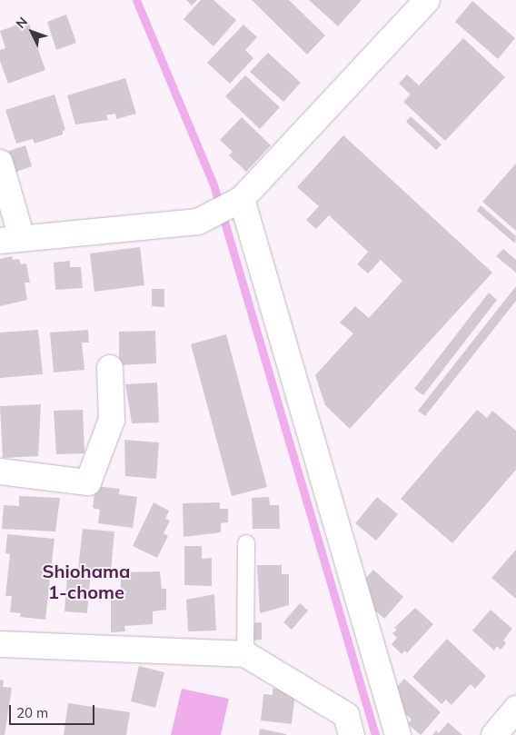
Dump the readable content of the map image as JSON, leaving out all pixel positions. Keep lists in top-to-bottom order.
{
  "districts": ["Shiohama 1-chome"],
  "scale_bar": "20 m",
  "north": "top left"
}
